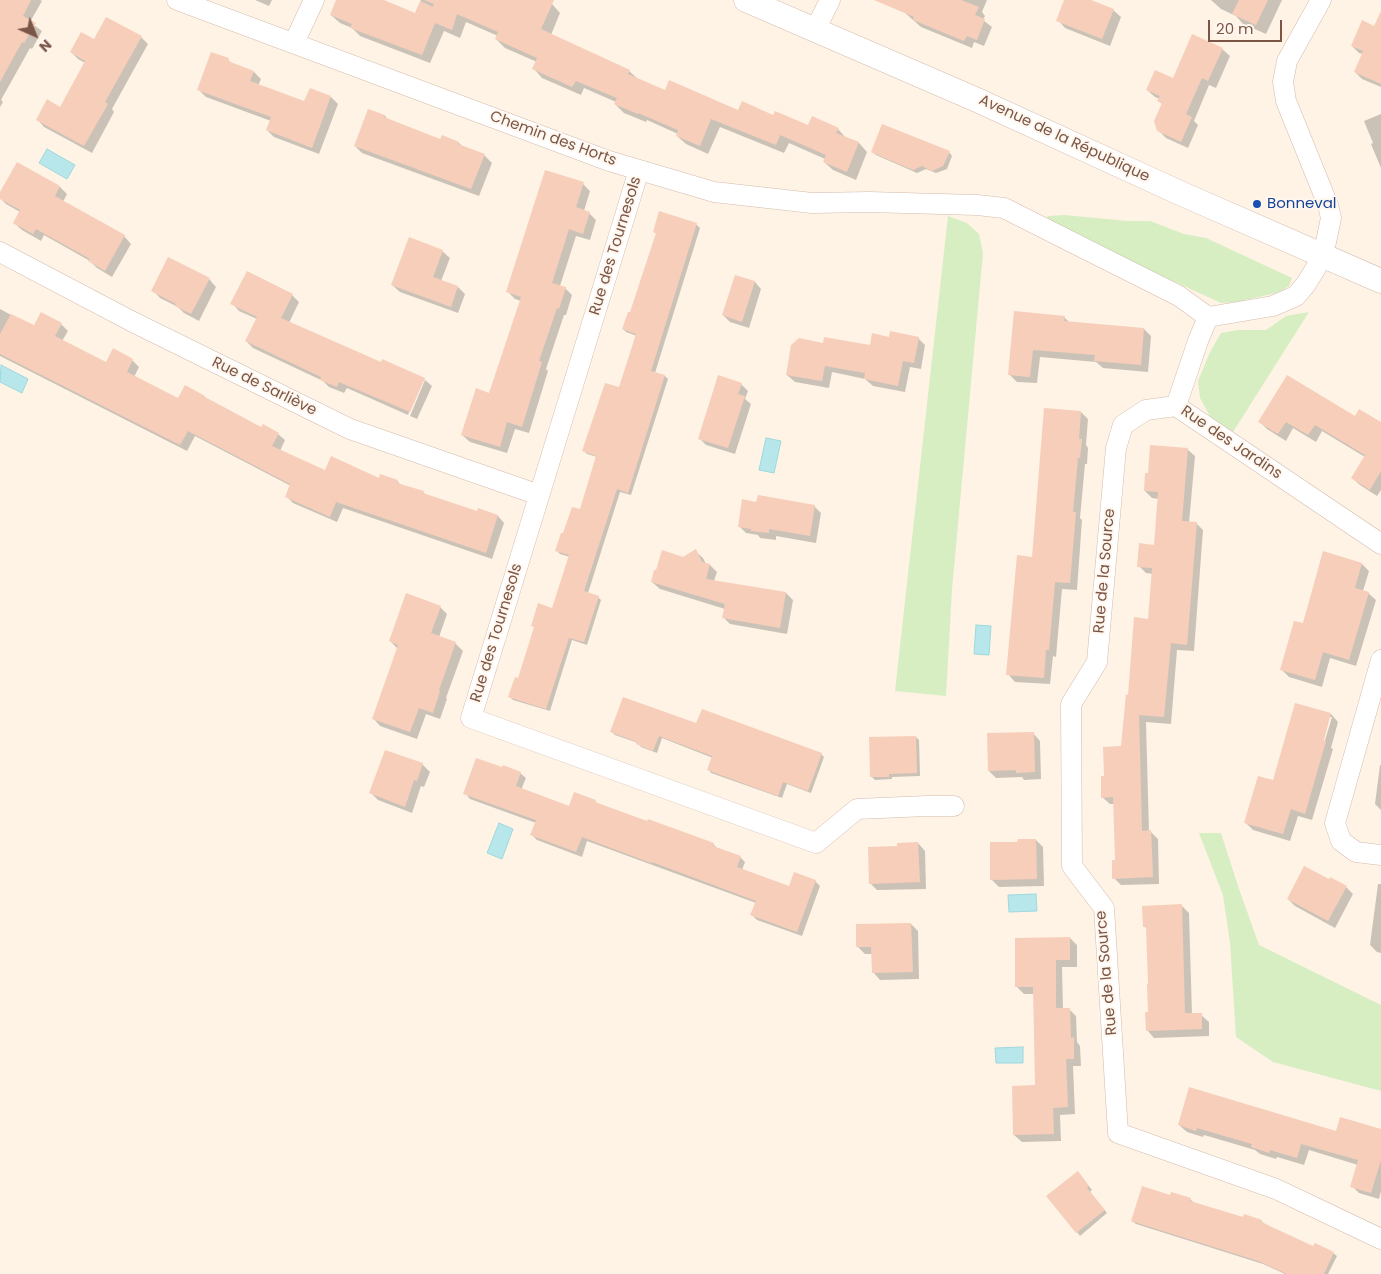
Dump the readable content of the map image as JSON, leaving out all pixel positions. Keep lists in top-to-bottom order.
{
  "streets": {
    "street": [
      "Chemin des Horts",
      "Avenue de la République",
      "Rue des Tournesols",
      "Rue de Sarliève",
      "Rue des Jardins",
      "Rue de la Source"
    ]
  },
  "crossings": [
    ["Chemin des Horts", "Rue des Tournesols"],
    ["Chemin des Horts", "Rue des Jardins"],
    ["Rue des Tournesols", "Rue de Sarliève"],
    ["Rue des Jardins", "Rue de la Source"]
  ],
  "places": ["Bonneval"],
  "scale_bar": "20 m",
  "north": "bottom right"
}
